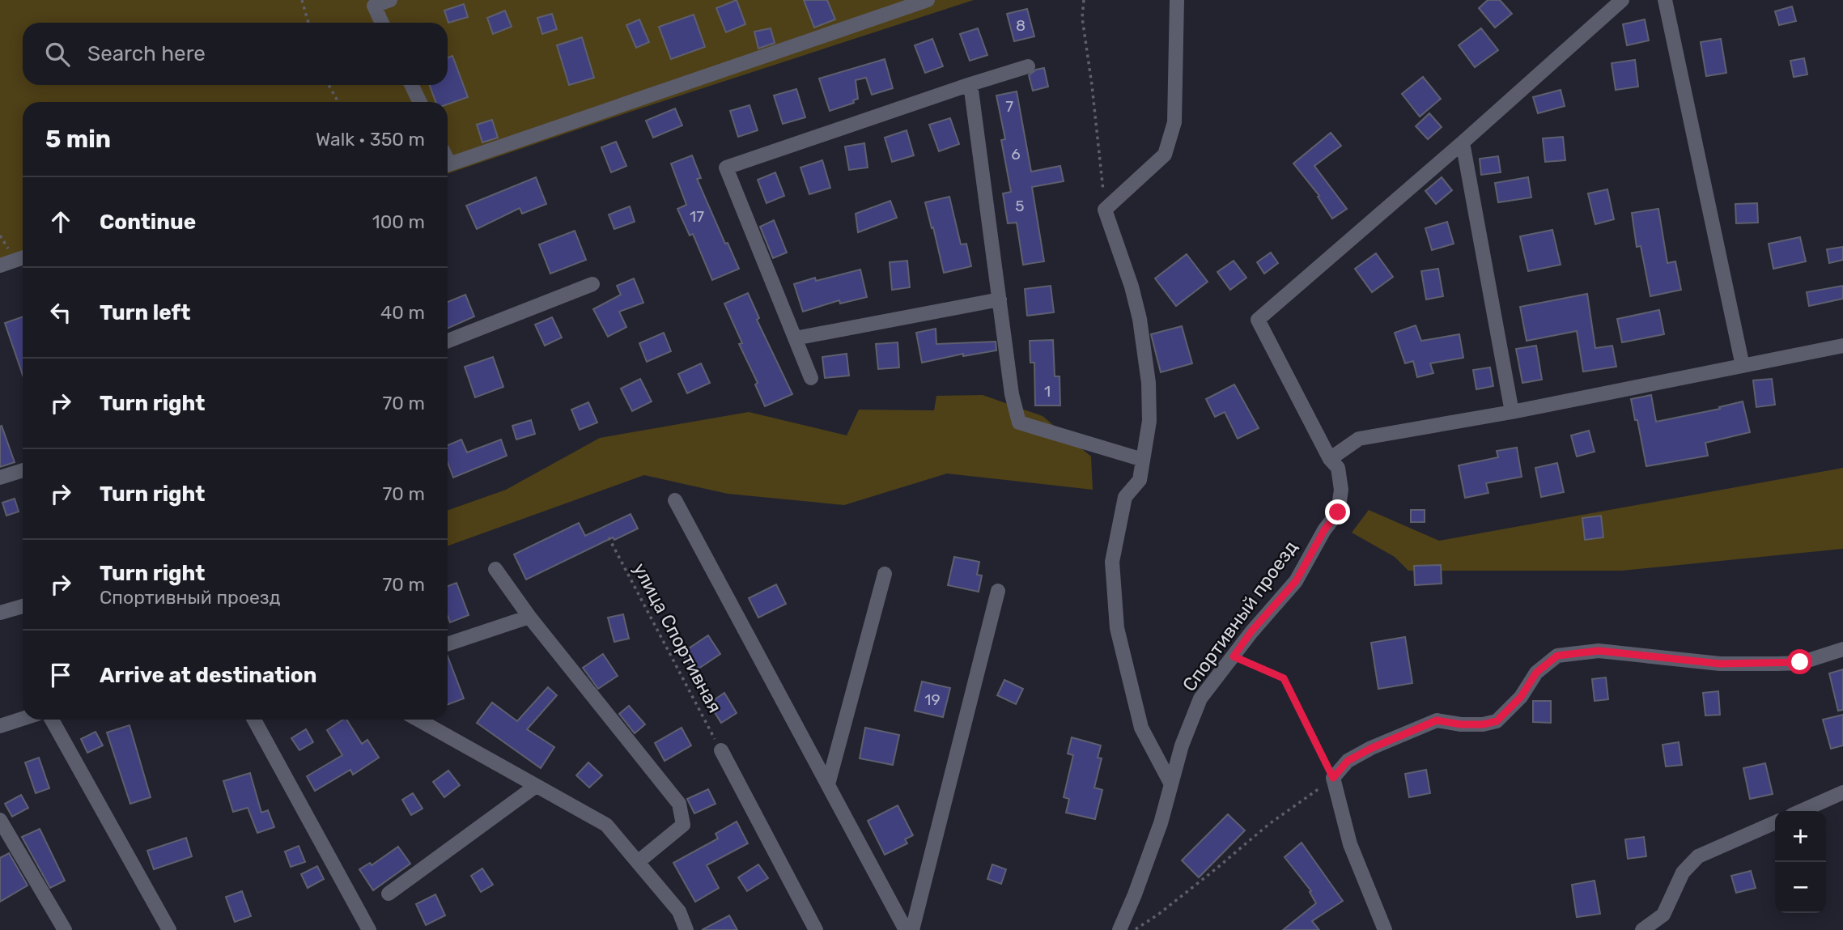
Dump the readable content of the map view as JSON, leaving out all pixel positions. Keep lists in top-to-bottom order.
{
  "streets": {
    "street": ["Спортивный проезд"],
    "path": ["улица Спортивная"]
  },
  "house_numbers": [
    "8",
    "7",
    "6",
    "5",
    "17",
    "1",
    "19"
  ],
  "page": {
    "search": "Search here",
    "heading": ["5 min", "Walk · 350 m"],
    "list": [
      ["Continue", "100 m"],
      ["Turn left", "40 m"],
      ["Turn right", "70 m"],
      ["Turn right", "70 m"],
      ["Turn right", "Спортивный проезд", "70 m"],
      "Arrive at destination"
    ],
    "map_buttons": ["+", "−"]
  }
}
